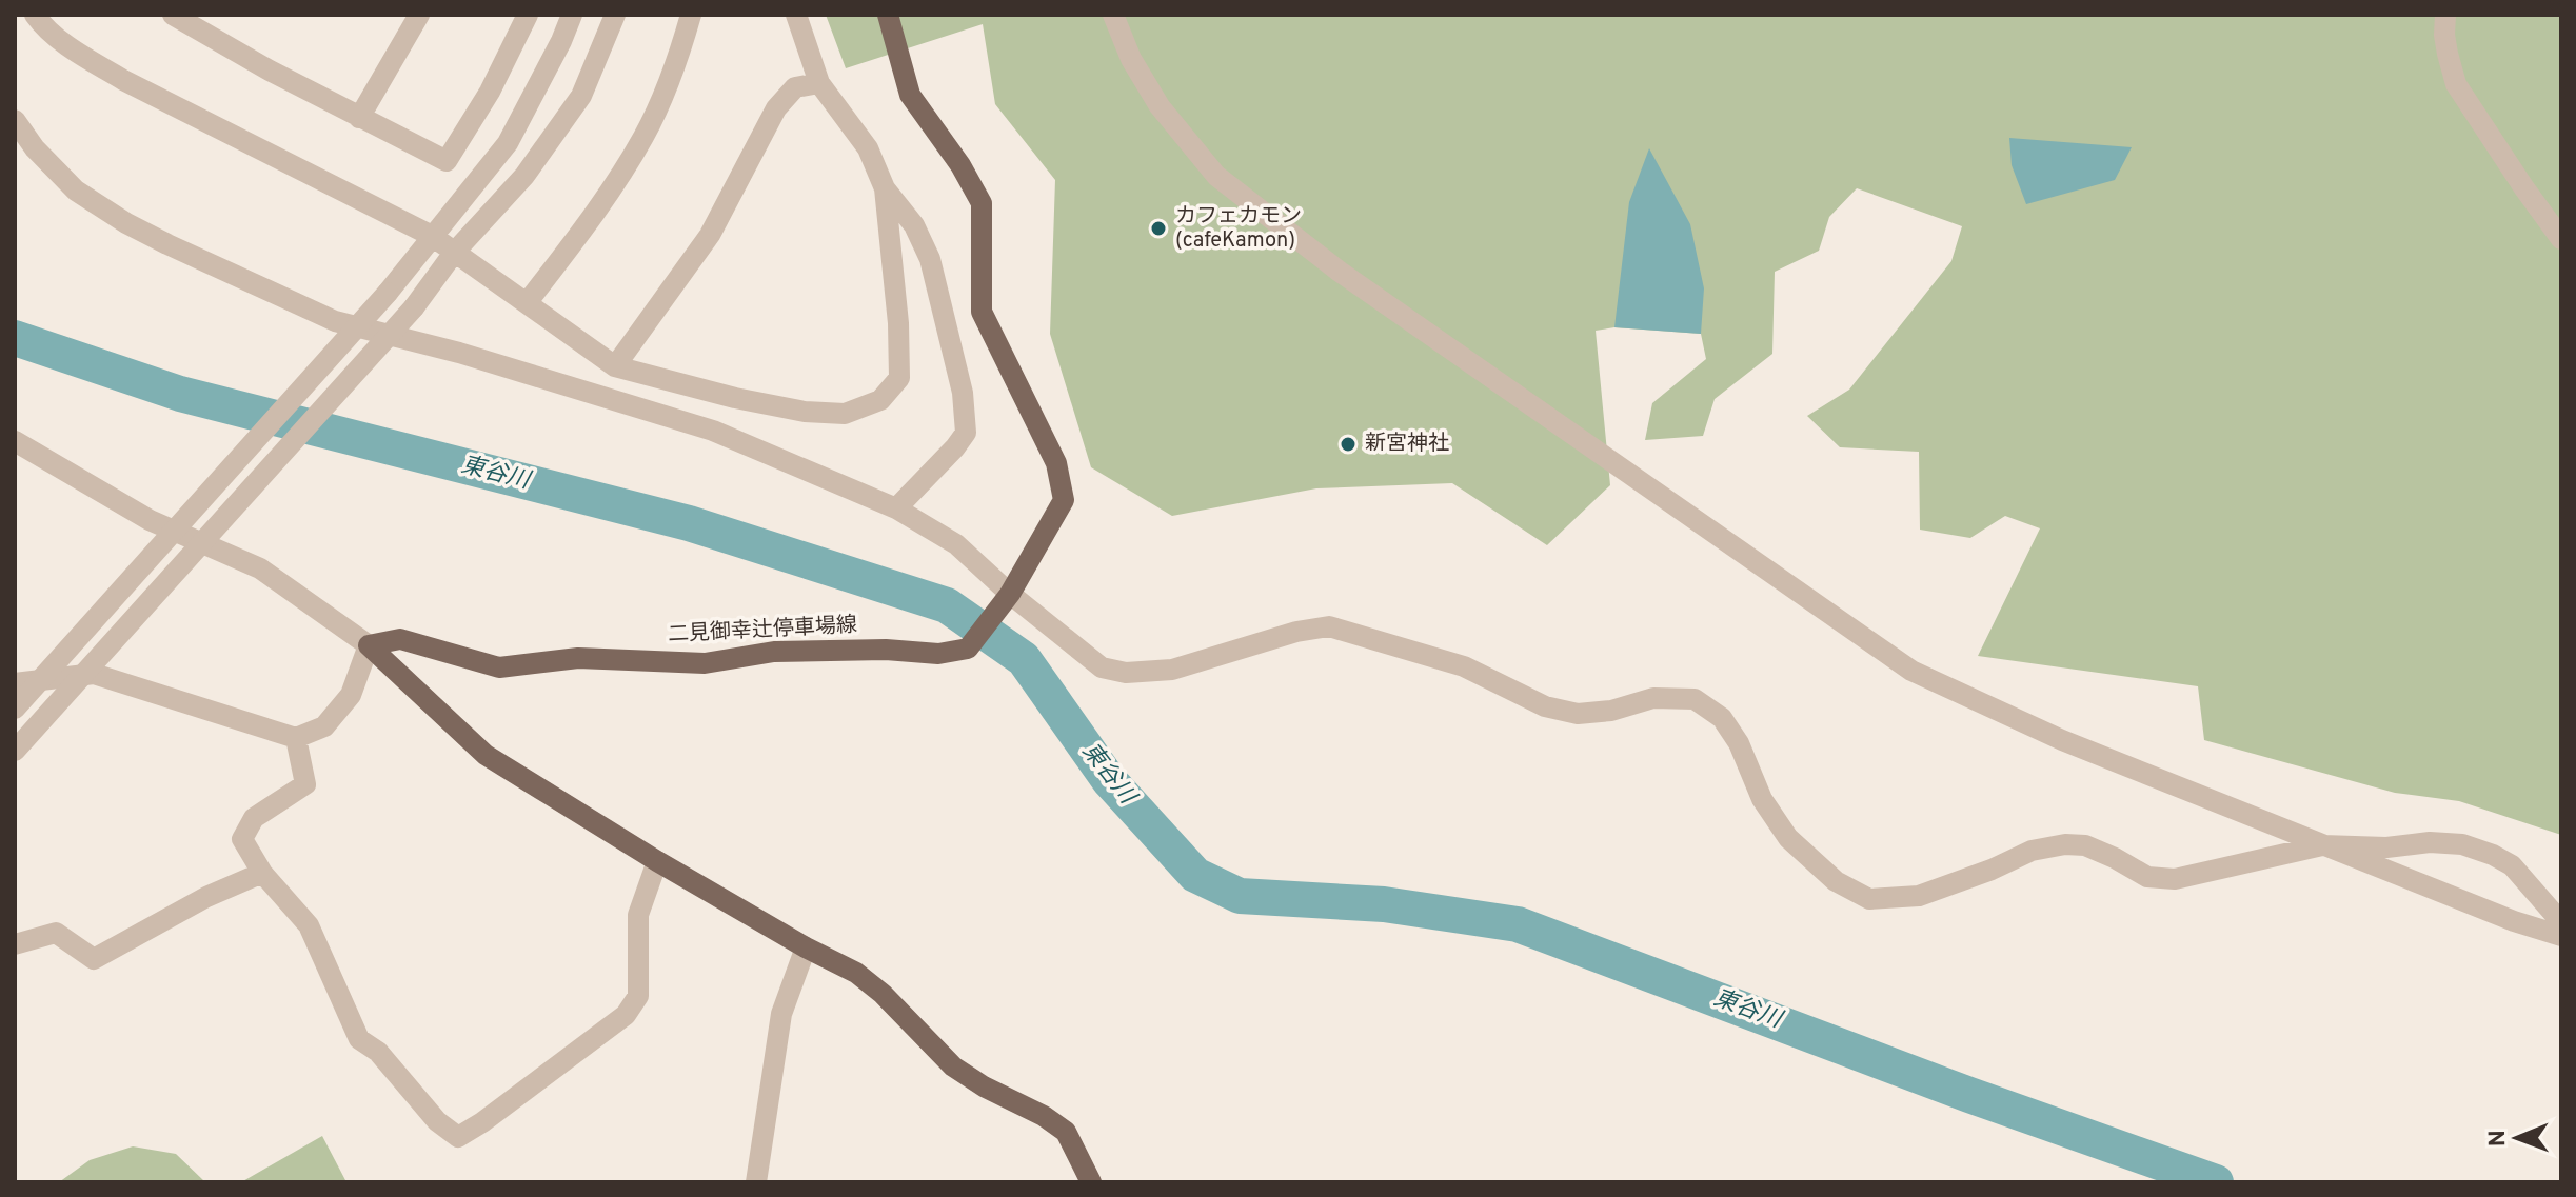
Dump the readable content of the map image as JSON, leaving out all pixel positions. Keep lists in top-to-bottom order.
{
  "streets": {
    "main road": ["二見御幸辻停車場線"]
  },
  "water": ["東谷川"],
  "places": ["カフェカモン (cafeKamon)", "新宮神社"],
  "north": "left"
}
